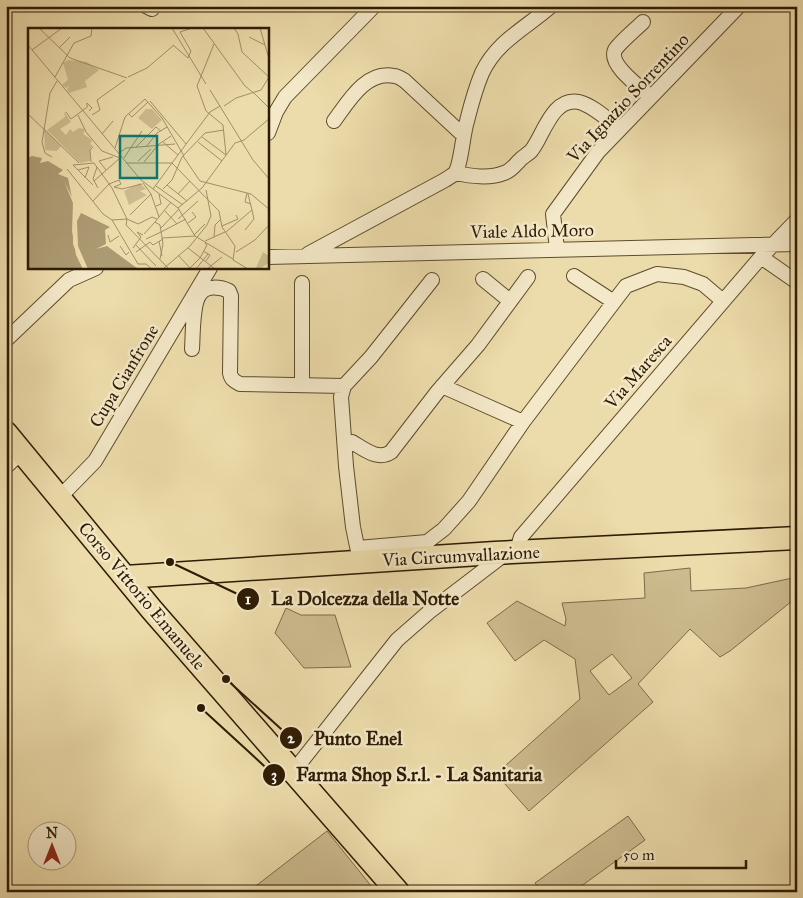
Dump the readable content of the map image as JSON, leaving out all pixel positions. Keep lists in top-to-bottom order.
{
  "streets": {
    "main road": ["Via Circumvallazione", "Corso Vittorio Emanuele"],
    "street": [
      "Via Ignazio Sorrentino",
      "Viale Aldo Moro",
      "Via Maresca",
      "Cupa Cianfrone"
    ]
  },
  "crossings": [
    ["Via Ignazio Sorrentino", "Viale Aldo Moro"],
    ["Viale Aldo Moro", "Via Maresca"],
    ["Via Maresca", "Via Circumvallazione"],
    ["Via Maresca", "Corso Vittorio Emanuele"],
    ["Cupa Cianfrone", "Corso Vittorio Emanuele"],
    ["Via Circumvallazione", "Corso Vittorio Emanuele"]
  ],
  "places": ["La Dolcezza della Notte", "Punto Enel", "Farma Shop S.r.l. - La Sanitaria"],
  "scale_bar": "50 m",
  "north": "top"
}
